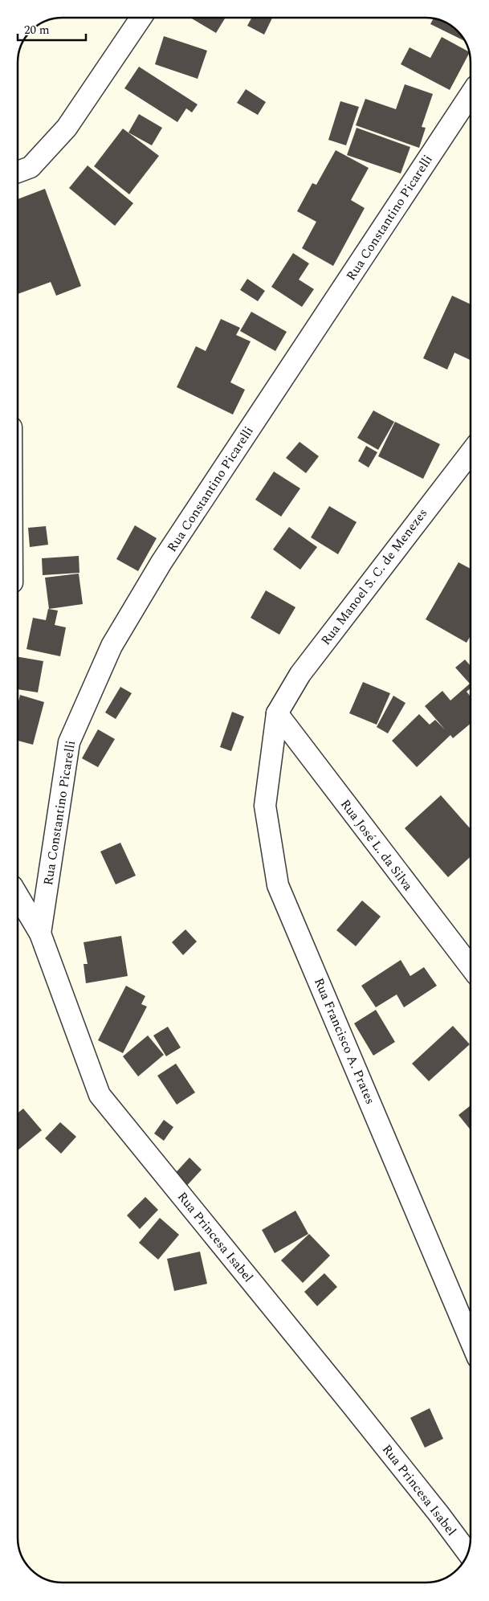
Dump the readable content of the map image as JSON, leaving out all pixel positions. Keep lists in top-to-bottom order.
{
  "streets": {
    "street": [
      "Rua Constantino Picarelli",
      "Rua Manoel S. C. de Menezes",
      "Rua José L. da Silva",
      "Rua Francisco A. Prates",
      "Rua Princesa Isabel"
    ]
  },
  "crossings": [
    ["Rua Constantino Picarelli", "Rua Princesa Isabel"],
    ["Rua Manoel S. C. de Menezes", "Rua José L. da Silva"],
    ["Rua Manoel S. C. de Menezes", "Rua Francisco A. Prates"],
    ["Rua José L. da Silva", "Rua Francisco A. Prates"]
  ],
  "scale_bar": "20 m"
}
